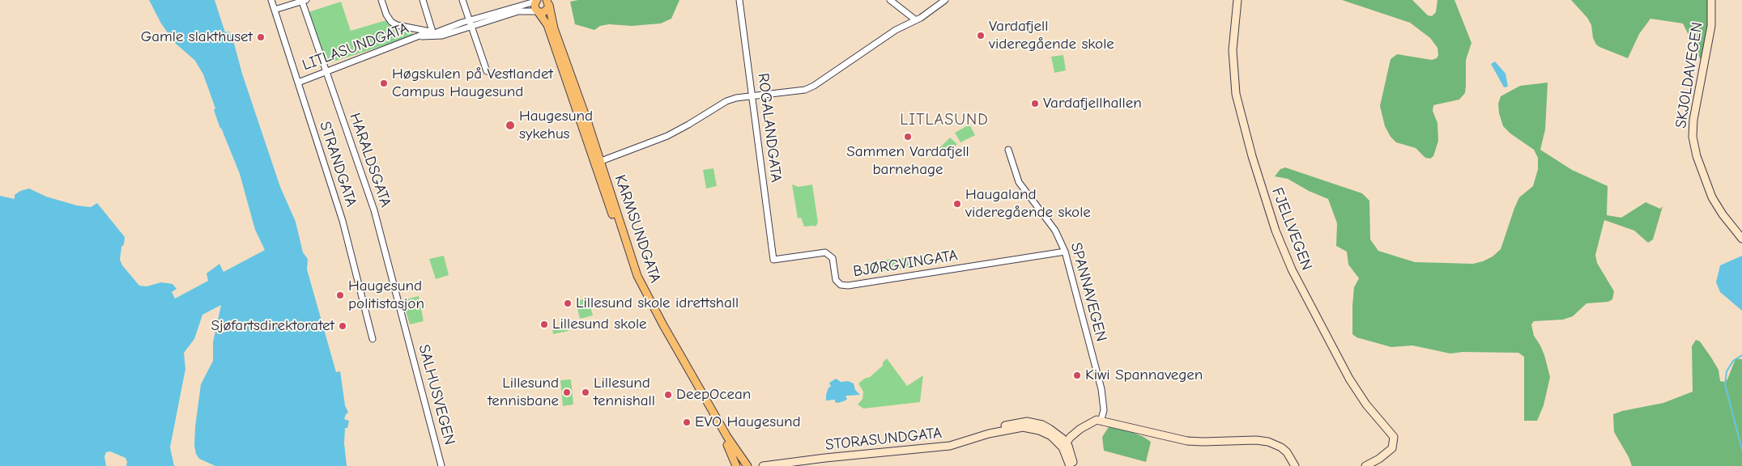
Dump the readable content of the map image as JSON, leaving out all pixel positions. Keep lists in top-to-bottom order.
{
  "streets": {
    "main road": [
      "SKJOLDAVEGEN",
      "KARMSUNDGATA",
      "FJELLVEGEN",
      "STORASUNDGATA"
    ],
    "street": [
      "LITLASUNDGATA",
      "ROGALANDGATA",
      "HARALDSGATA",
      "STRANDGATA",
      "BJØRGVINGATA",
      "SPANNAVEGEN",
      "SALHUSVEGEN"
    ]
  },
  "crossings": [
    ["LITLASUNDGATA", "HARALDSGATA"],
    ["LITLASUNDGATA", "STRANDGATA"],
    ["LITLASUNDGATA", "KARMSUNDGATA"],
    ["ROGALANDGATA", "BJØRGVINGATA"],
    ["HARALDSGATA", "SALHUSVEGEN"],
    ["BJØRGVINGATA", "SPANNAVEGEN"]
  ],
  "districts": ["LITLASUND"],
  "places": [
    "Vardafjell videregående skole",
    "Gamle slakthuset",
    "Høgskulen på Vestlandet Campus Haugesund",
    "Vardafjellhallen",
    "Haugesund sykehus",
    "Sammen Vardafjell barnehage",
    "Haugaland videregående skole",
    "Haugesund politistasjon",
    "Lillesund skole idrettshall",
    "Lillesund skole",
    "Sjøfartsdirektoratet",
    "Kiwi Spannavegen",
    "Lillesund tennisbane",
    "Lillesund tennishall",
    "DeepOcean",
    "EVO Haugesund"
  ]
}
